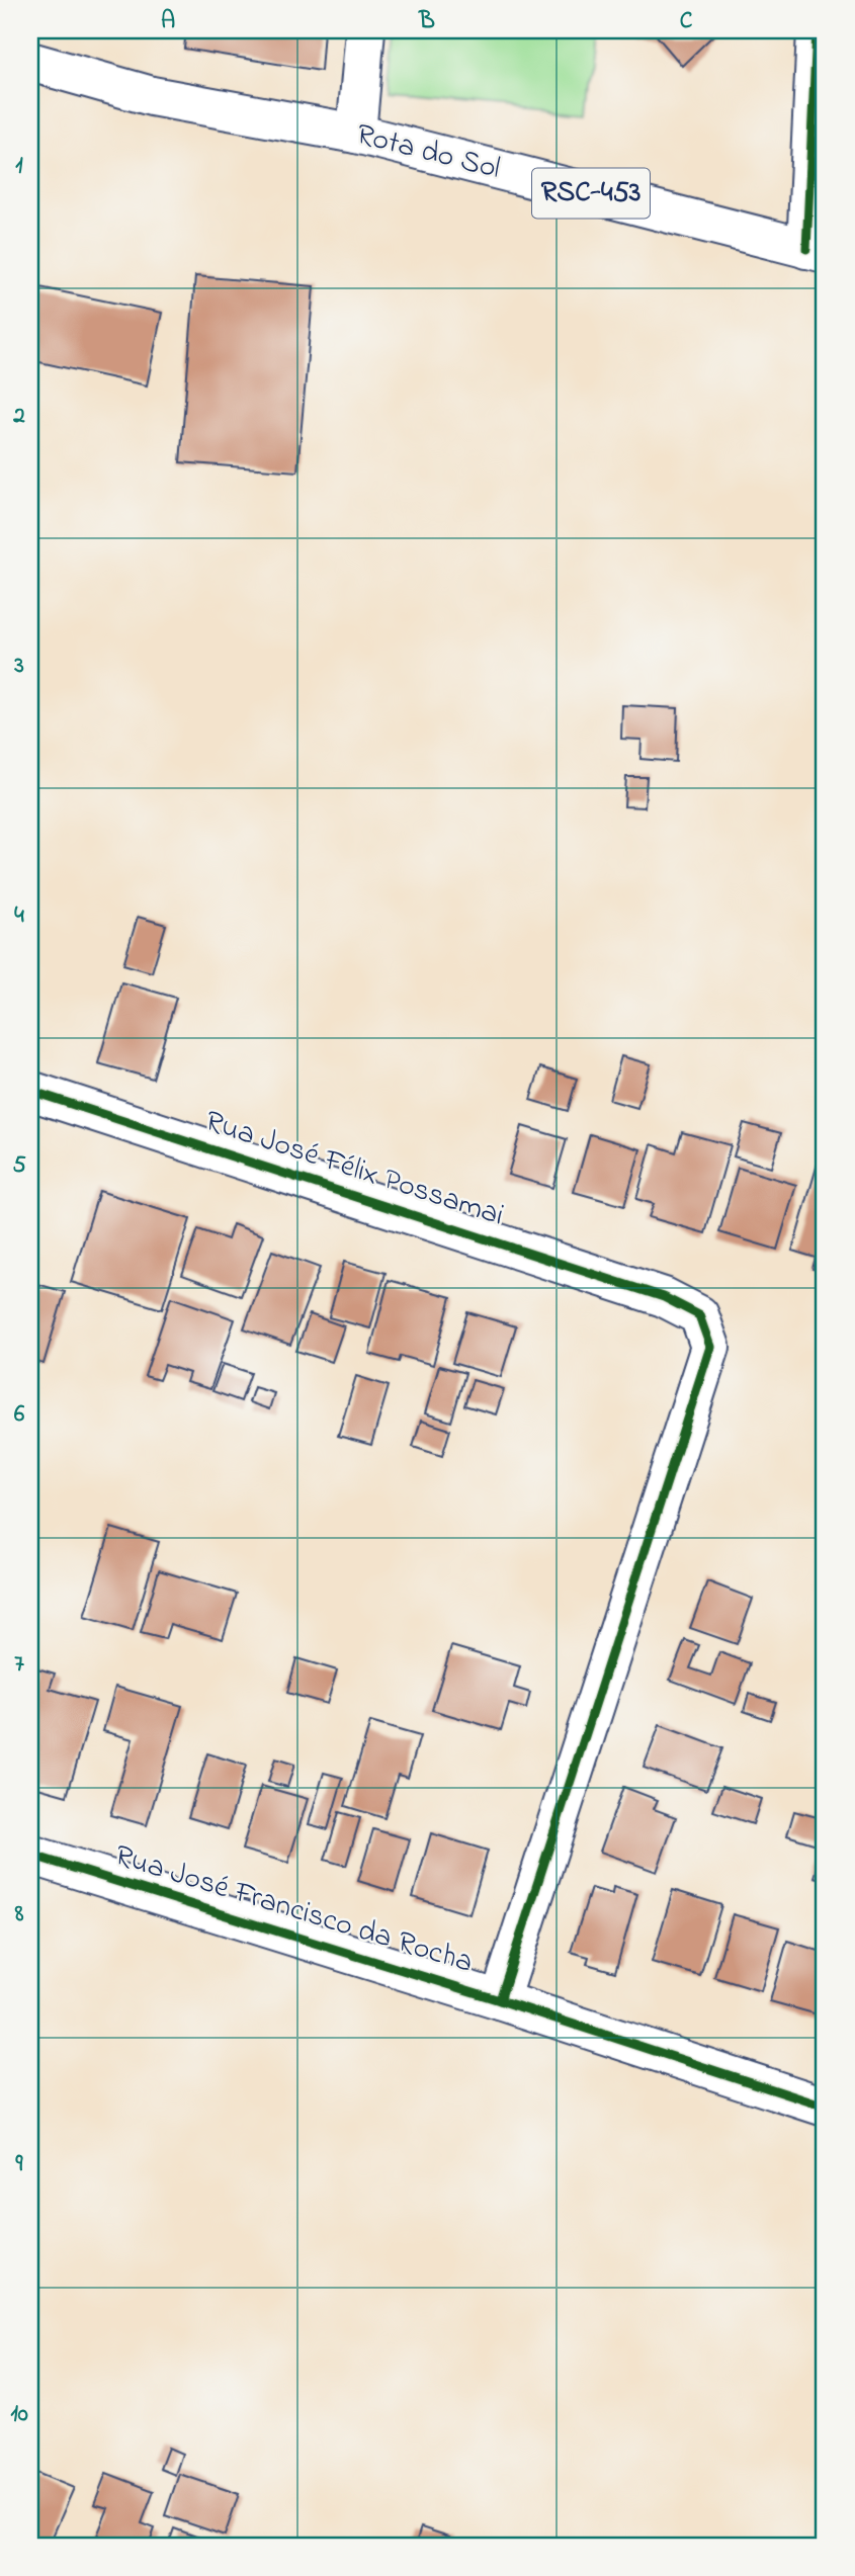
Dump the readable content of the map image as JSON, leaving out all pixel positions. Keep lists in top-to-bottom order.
{
  "streets": {
    "main road": [
      "Rota do Sol",
      "RSC-453",
      "Rua José Félix Possamai",
      "Rua José Francisco da Rocha"
    ]
  },
  "crossings": [
    ["Rua José Félix Possamai", "Rua José Francisco da Rocha"]
  ],
  "grid": {
    "columns": ["A", "B", "C"],
    "rows": [
      "1",
      "2",
      "3",
      "4",
      "5",
      "6",
      "7",
      "8",
      "9",
      "10"
    ]
  }
}
